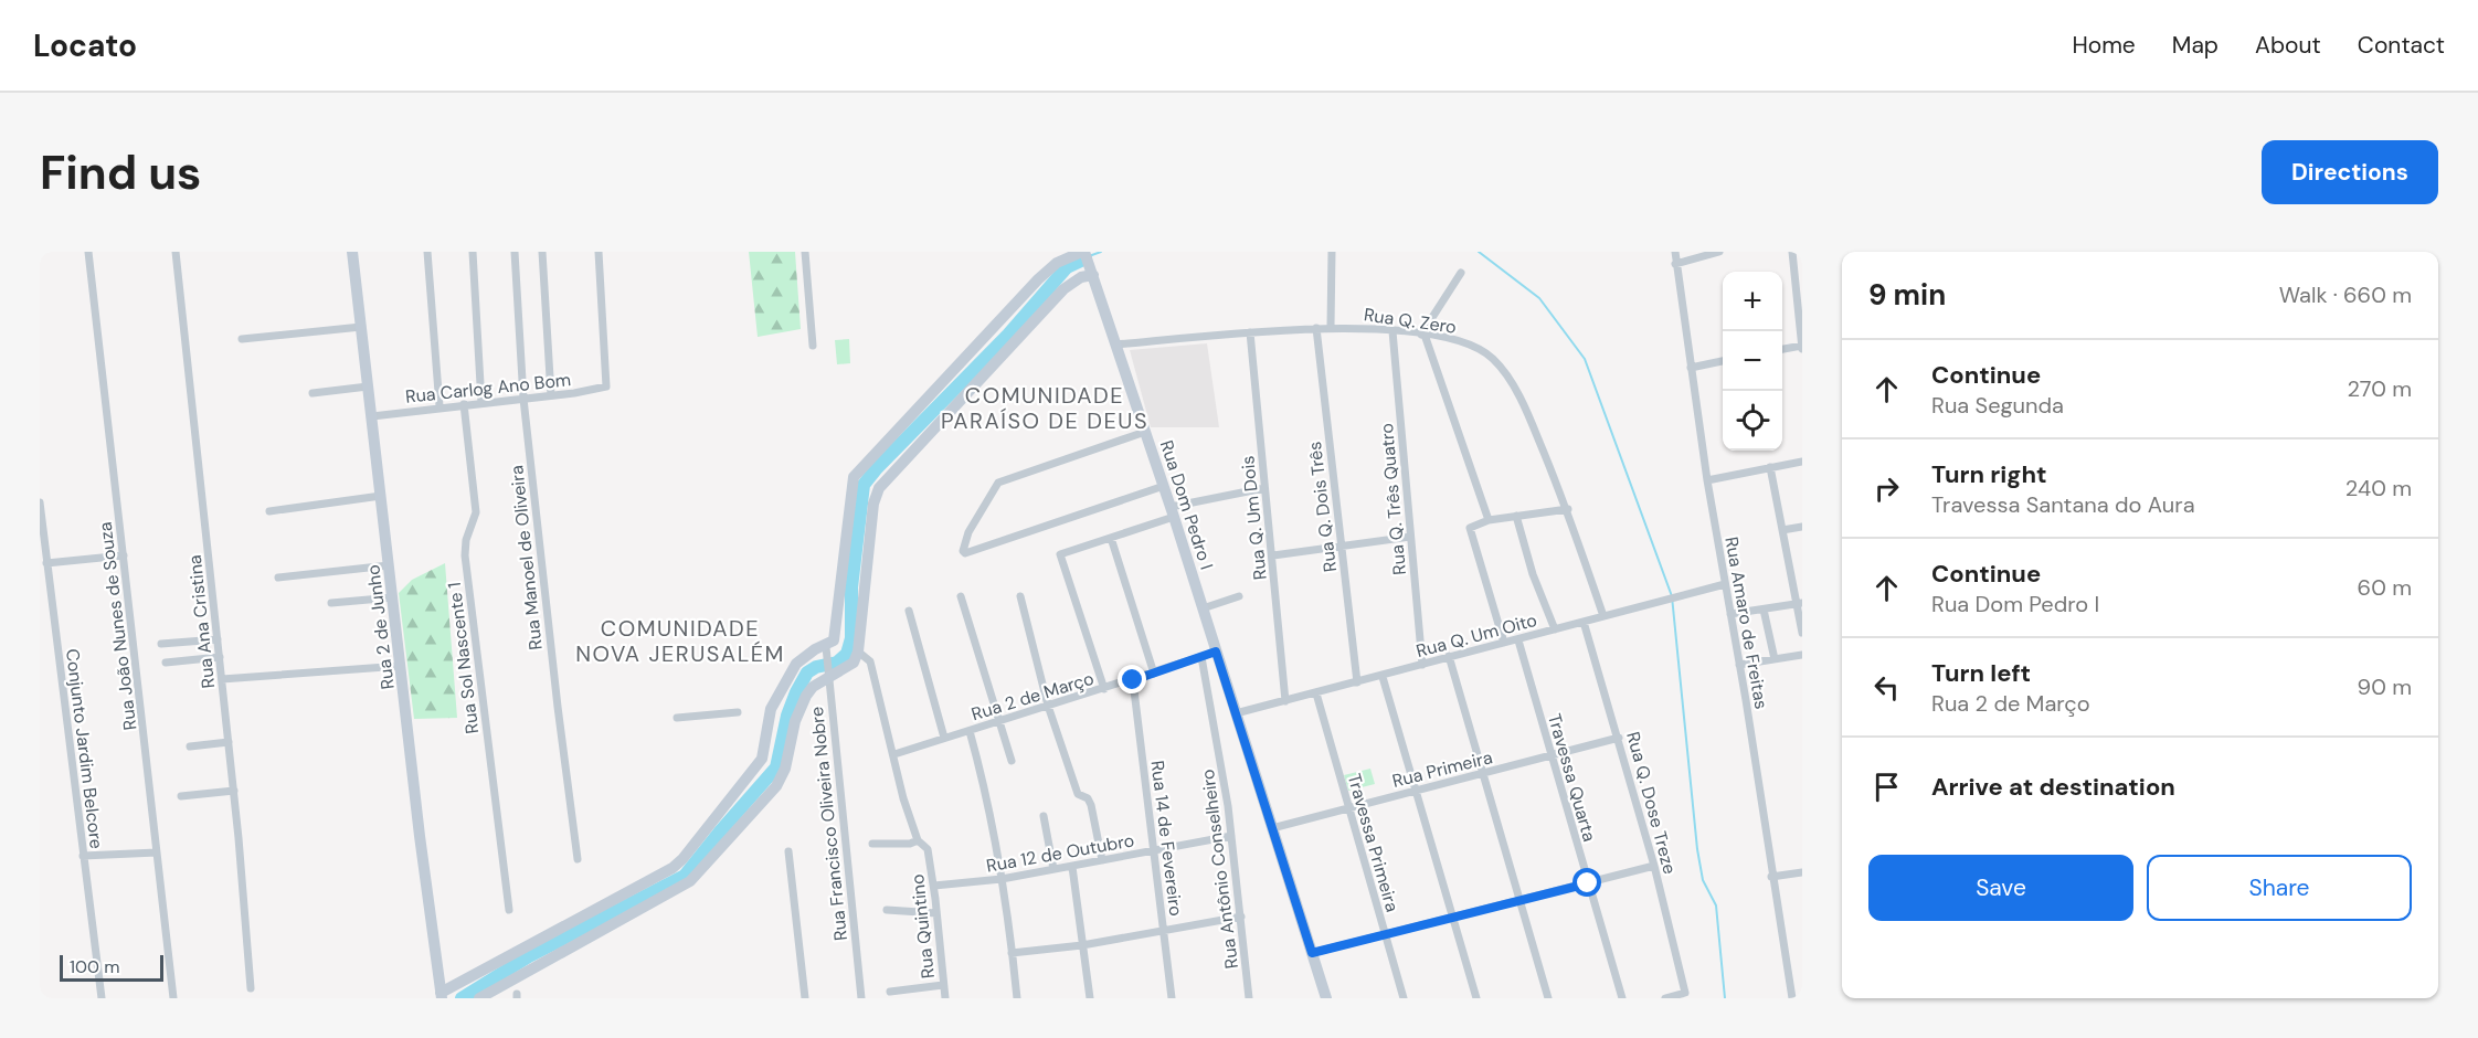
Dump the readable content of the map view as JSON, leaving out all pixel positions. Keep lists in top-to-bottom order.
{
  "streets": {
    "street": [
      "Rua Q. Zero",
      "Rua Carlog Ano Bom",
      "Rua Q. Três Quatro",
      "Rua Dom Pedro I",
      "Rua Q. Dois Três",
      "Rua Q. Um Dois",
      "Rua Manoel de Oliveira",
      "Rua Ana Cristina",
      "Rua Amaro de Freitas",
      "Rua João Nunes de Souza",
      "Rua 2 de Junho",
      "Rua Q. Um Oito",
      "Rua Sol Nascente 1",
      "Rua 2 de Março",
      "Conjunto Jardim Belcore",
      "Rua Primeira",
      "Travessa Quarta",
      "Rua Q. Dose Treze",
      "Rua Francisco Oliveira Nobre",
      "Rua 14 de Fevereiro",
      "Travessa Primeira",
      "Rua 12 de Outubro",
      "Rua Antônio Conselheiro",
      "Rua Quintino"
    ]
  },
  "crossings": [
    ["Rua Q. Zero", "Rua Q. Três Quatro"],
    ["Rua Q. Zero", "Rua Dom Pedro I"],
    ["Rua Q. Zero", "Rua Q. Dois Três"],
    ["Rua Q. Zero", "Rua Q. Um Dois"],
    ["Rua Q. Zero", "Rua Q. Um Oito"],
    ["Rua Carlog Ano Bom", "Rua Manoel de Oliveira"],
    ["Rua Carlog Ano Bom", "Rua 2 de Junho"],
    ["Rua Carlog Ano Bom", "Rua Sol Nascente 1"],
    ["Rua Q. Três Quatro", "Rua Q. Um Oito"],
    ["Rua Dom Pedro I", "Rua Q. Um Oito"],
    ["Rua Dom Pedro I", "Rua 2 de Março"],
    ["Rua Dom Pedro I", "Rua Primeira"],
    ["Rua Q. Dois Três", "Rua Q. Um Oito"],
    ["Rua Q. Um Dois", "Rua Q. Um Oito"],
    ["Rua Amaro de Freitas", "Rua Q. Um Oito"],
    ["Rua Q. Um Oito", "Travessa Quarta"],
    ["Rua Q. Um Oito", "Rua Q. Dose Treze"],
    ["Rua Q. Um Oito", "Travessa Primeira"],
    ["Rua 2 de Março", "Rua 14 de Fevereiro"],
    ["Rua 2 de Março", "Rua Antônio Conselheiro"],
    ["Rua 2 de Março", "Rua Quintino"],
    ["Rua Primeira", "Travessa Quarta"],
    ["Rua Primeira", "Rua Q. Dose Treze"],
    ["Rua Primeira", "Travessa Primeira"],
    ["Rua 14 de Fevereiro", "Rua 12 de Outubro"],
    ["Rua 12 de Outubro", "Rua Antônio Conselheiro"],
    ["Rua 12 de Outubro", "Rua Quintino"]
  ],
  "districts": ["COMUNIDADE PARAÍSO DE DEUS", "COMUNIDADE NOVA JERUSALÉM"],
  "scale_bar": "100 m",
  "page": {
    "header": "Locato",
    "nav": [
      "Home",
      "Map",
      "About",
      "Contact"
    ],
    "buttons": [
      "Directions",
      ["Save", "Share"]
    ],
    "title": "Find us",
    "heading": ["9 min", "Walk · 660 m"],
    "map_buttons": ["+", "−"],
    "list": [
      ["Continue", "Rua Segunda", "270 m"],
      ["Turn right", "Travessa Santana do Aura", "240 m"],
      ["Continue", "Rua Dom Pedro I", "60 m"],
      ["Turn left", "Rua 2 de Março", "90 m"],
      "Arrive at destination"
    ],
    "scale": "100 m"
  }
}
